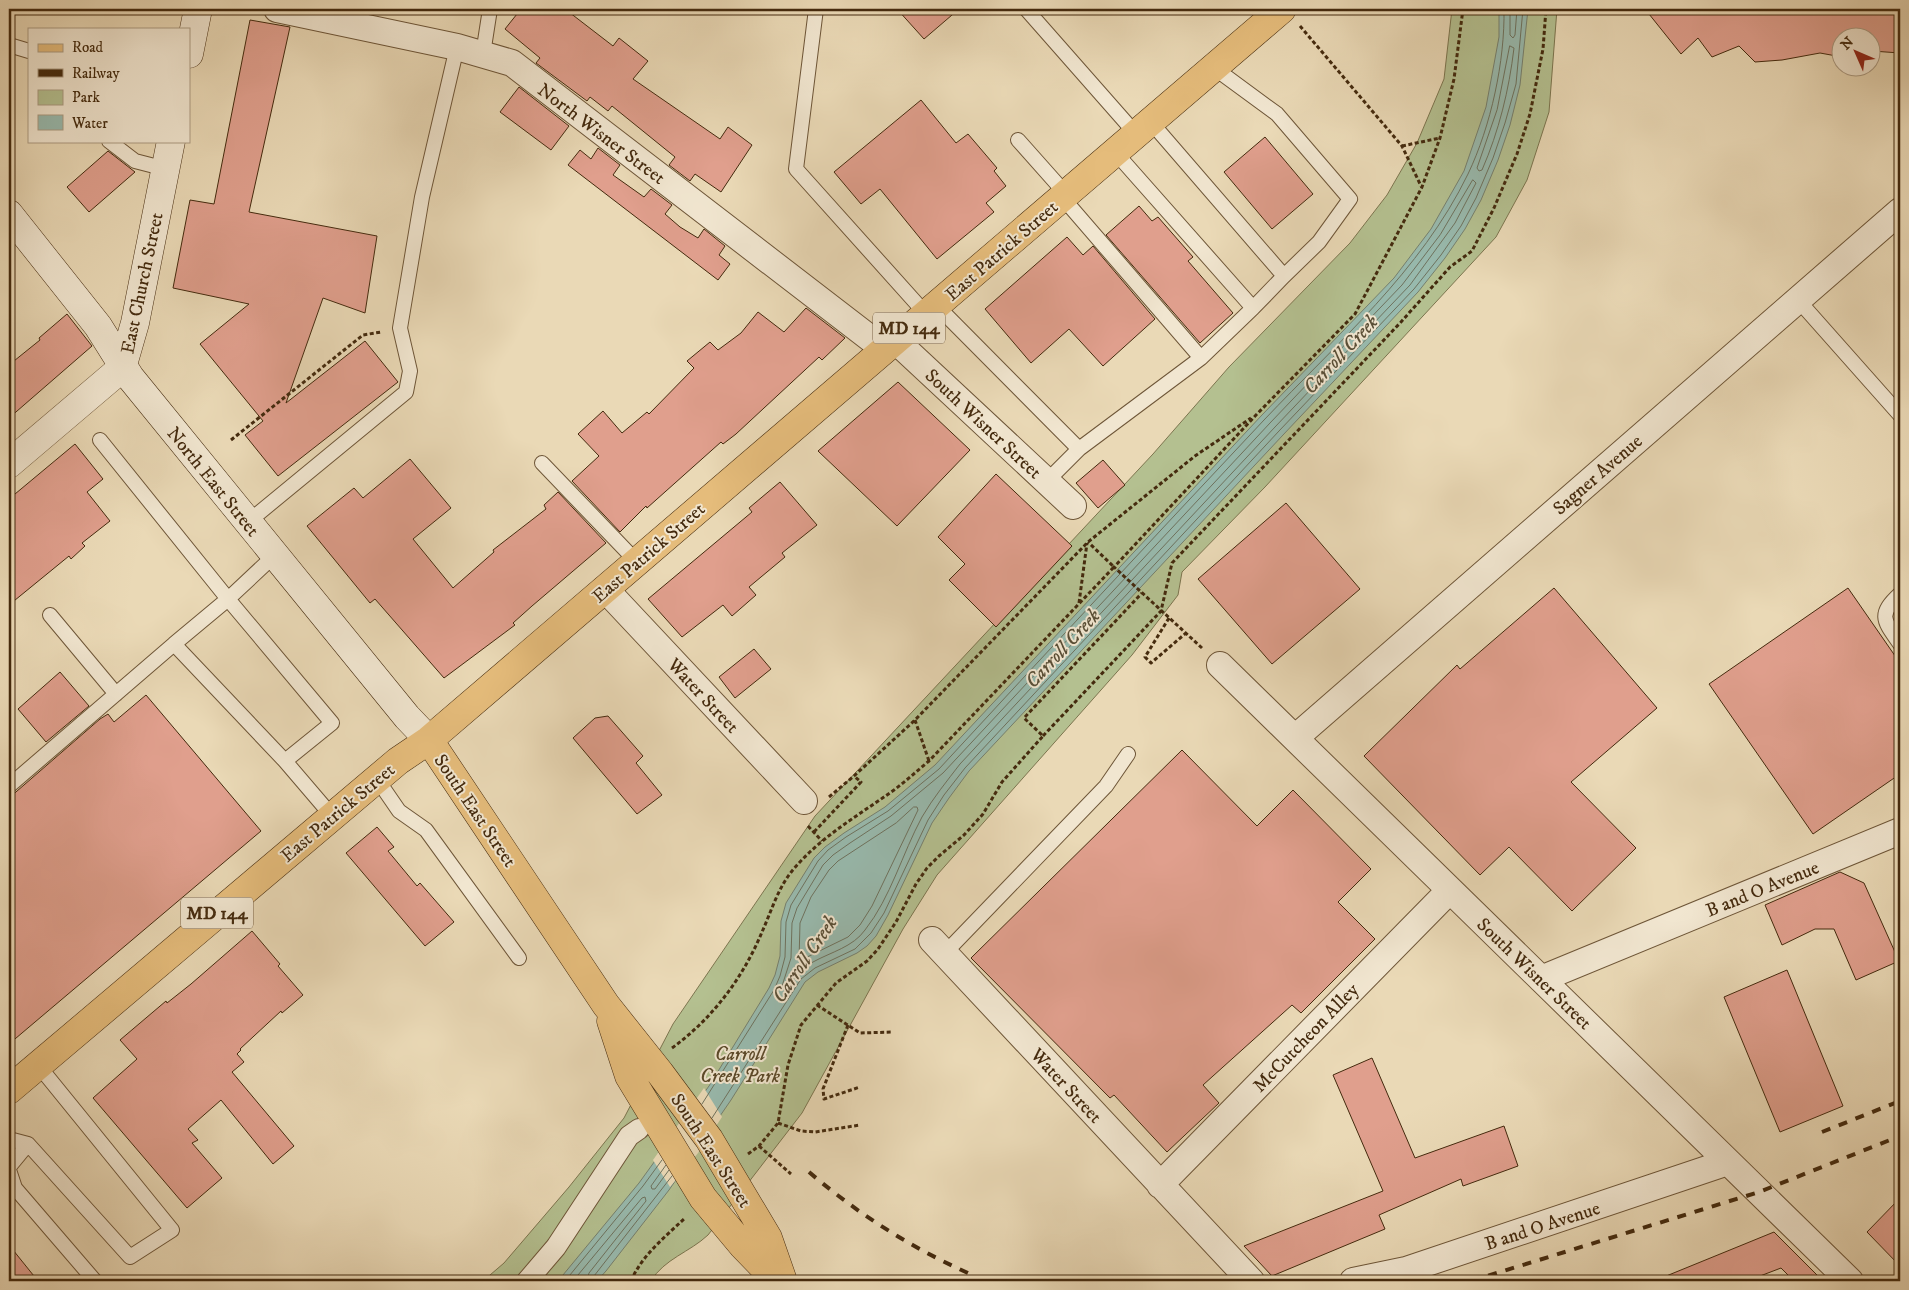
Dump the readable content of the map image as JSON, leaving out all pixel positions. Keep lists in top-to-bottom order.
{
  "streets": {
    "main road": [
      "East Patrick Street",
      "East Church Street",
      "MD 144",
      "North East Street",
      "South East Street"
    ],
    "street": [
      "North Wisner Street",
      "South Wisner Street",
      "Sagner Avenue",
      "Water Street",
      "B and O Avenue",
      "McCutcheon Alley"
    ]
  },
  "crossings": [
    ["North Wisner Street", "East Patrick Street"],
    ["North Wisner Street", "South Wisner Street"],
    ["East Patrick Street", "South Wisner Street"],
    ["East Patrick Street", "North East Street"],
    ["East Patrick Street", "Water Street"],
    ["East Patrick Street", "South East Street"],
    ["East Church Street", "North East Street"],
    ["South Wisner Street", "Sagner Avenue"],
    ["South Wisner Street", "B and O Avenue"],
    ["South Wisner Street", "McCutcheon Alley"],
    ["North East Street", "South East Street"],
    ["Water Street", "McCutcheon Alley"]
  ],
  "water": ["Carroll Creek"],
  "parks": ["Carroll Creek Park"],
  "legend": [
    "Road",
    "Railway",
    "Park",
    "Water"
  ],
  "north": "top left"
}
